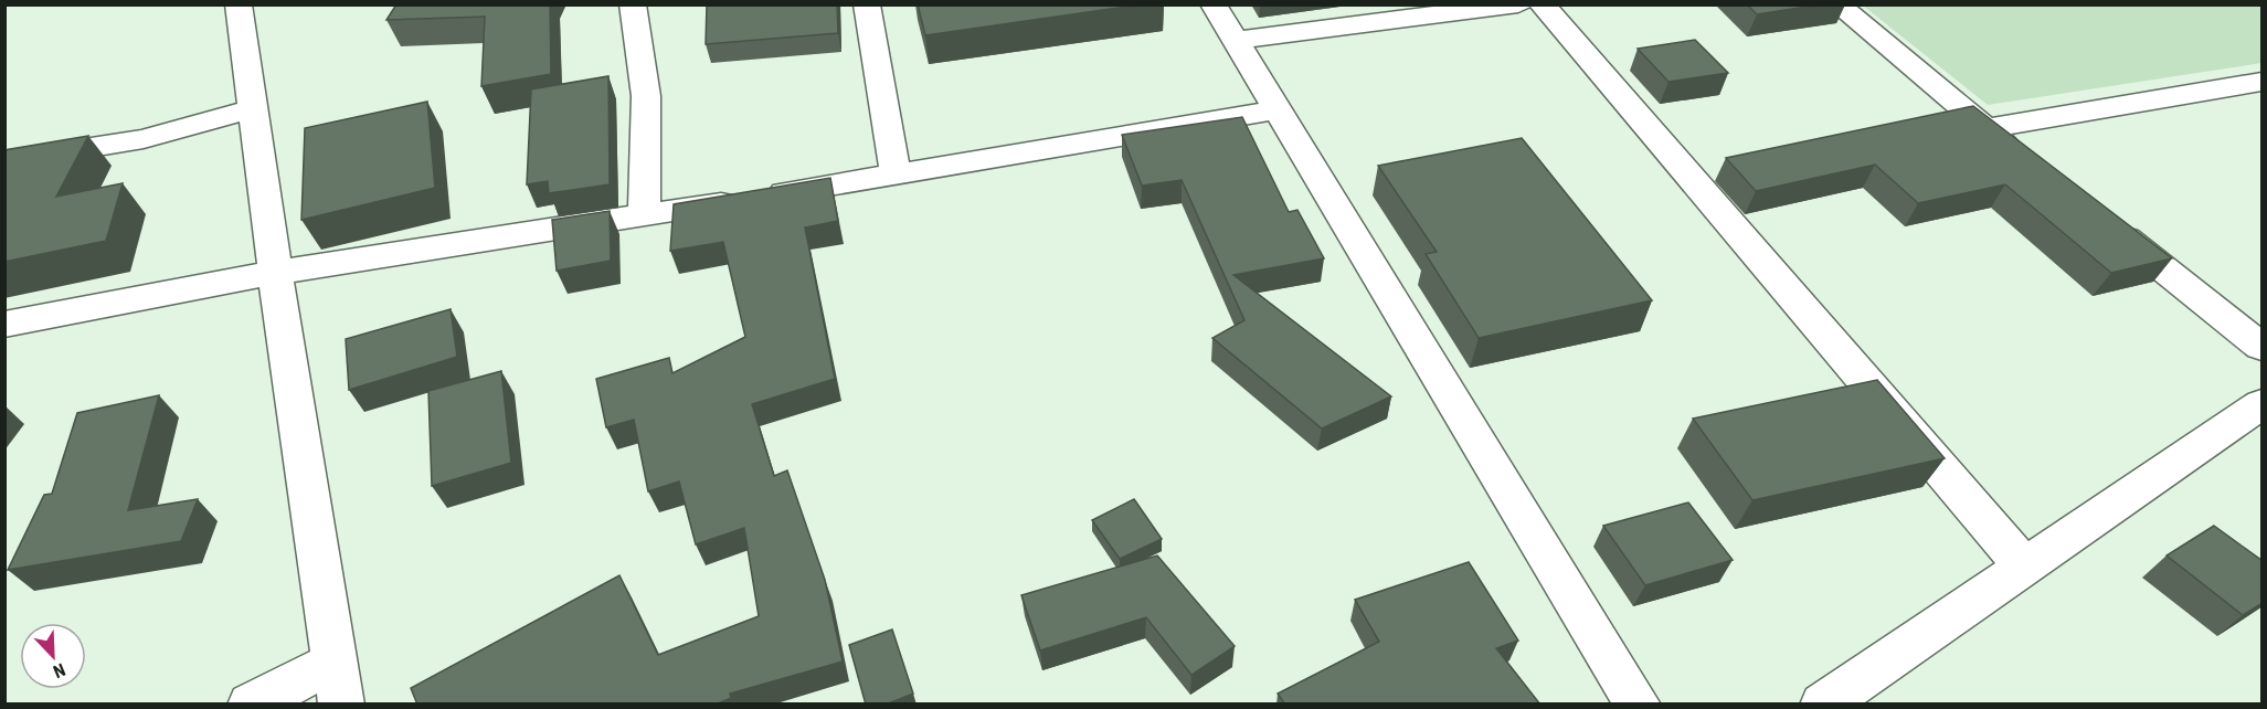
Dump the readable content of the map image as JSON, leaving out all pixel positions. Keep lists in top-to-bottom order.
{
  "north": "bottom right"
}
